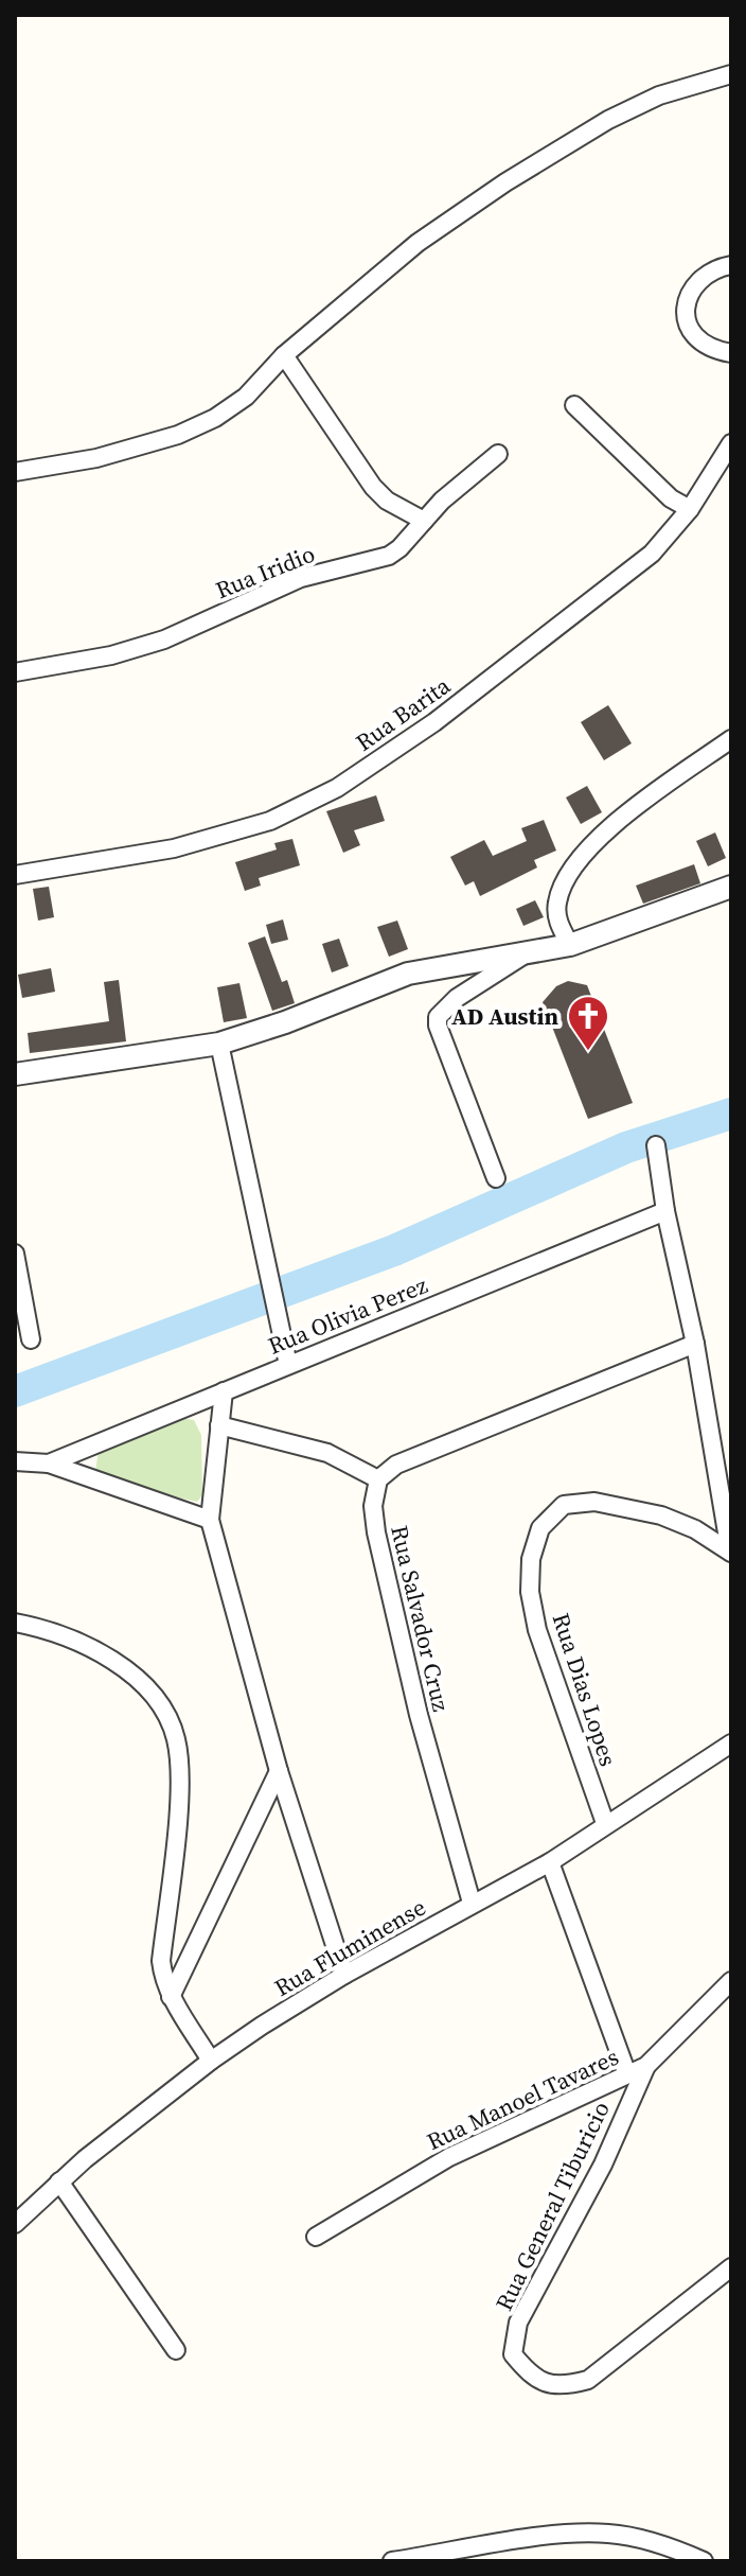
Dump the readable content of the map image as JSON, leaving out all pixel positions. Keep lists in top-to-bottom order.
{
  "streets": {
    "street": [
      "Rua Iridio",
      "Rua Barita",
      "Rua Olivia Perez",
      "Rua Salvador Cruz",
      "Rua Dias Lopes",
      "Rua Fluminense",
      "Rua Manoel Tavares",
      "Rua General Tiburicio"
    ]
  },
  "crossings": [
    ["Rua Salvador Cruz", "Rua Fluminense"],
    ["Rua Dias Lopes", "Rua Fluminense"],
    ["Rua Manoel Tavares", "Rua General Tiburicio"]
  ],
  "places": {
    "church": ["AD Austin"]
  }
}
